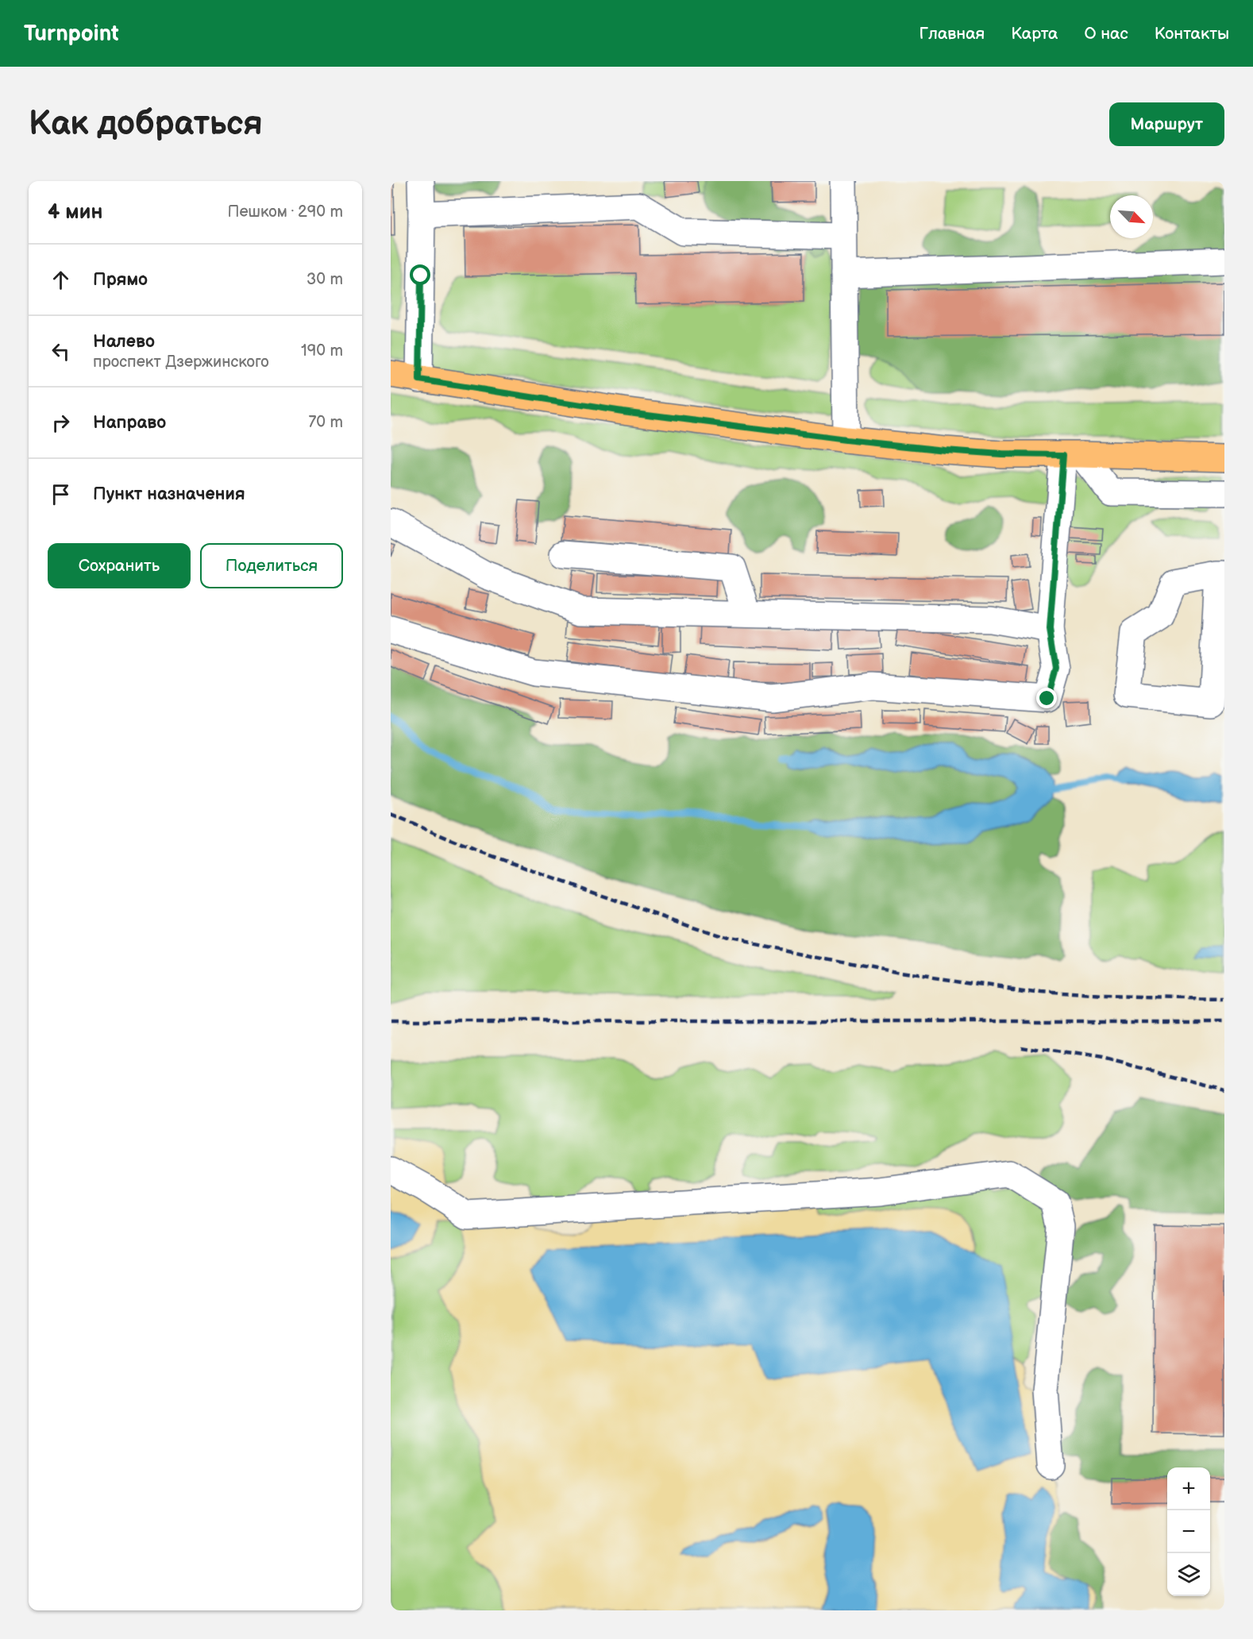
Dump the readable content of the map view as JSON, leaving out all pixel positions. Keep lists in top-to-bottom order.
{
  "north": "bottom right",
  "page": {
    "header": "Turnpoint",
    "nav": [
      "Главная",
      "Карта",
      "О нас",
      "Контакты"
    ],
    "buttons": [
      "Маршрут",
      ["Сохранить", "Поделиться"]
    ],
    "title": "Как добраться",
    "heading": ["4 мин", "Пешком · 290 m"],
    "list": [
      ["Прямо", "30 m"],
      ["Налево", "проспект Дзержинского", "190 m"],
      ["Направо", "70 m"],
      "Пункт назначения"
    ],
    "map_buttons": ["+", "−"]
  }
}
